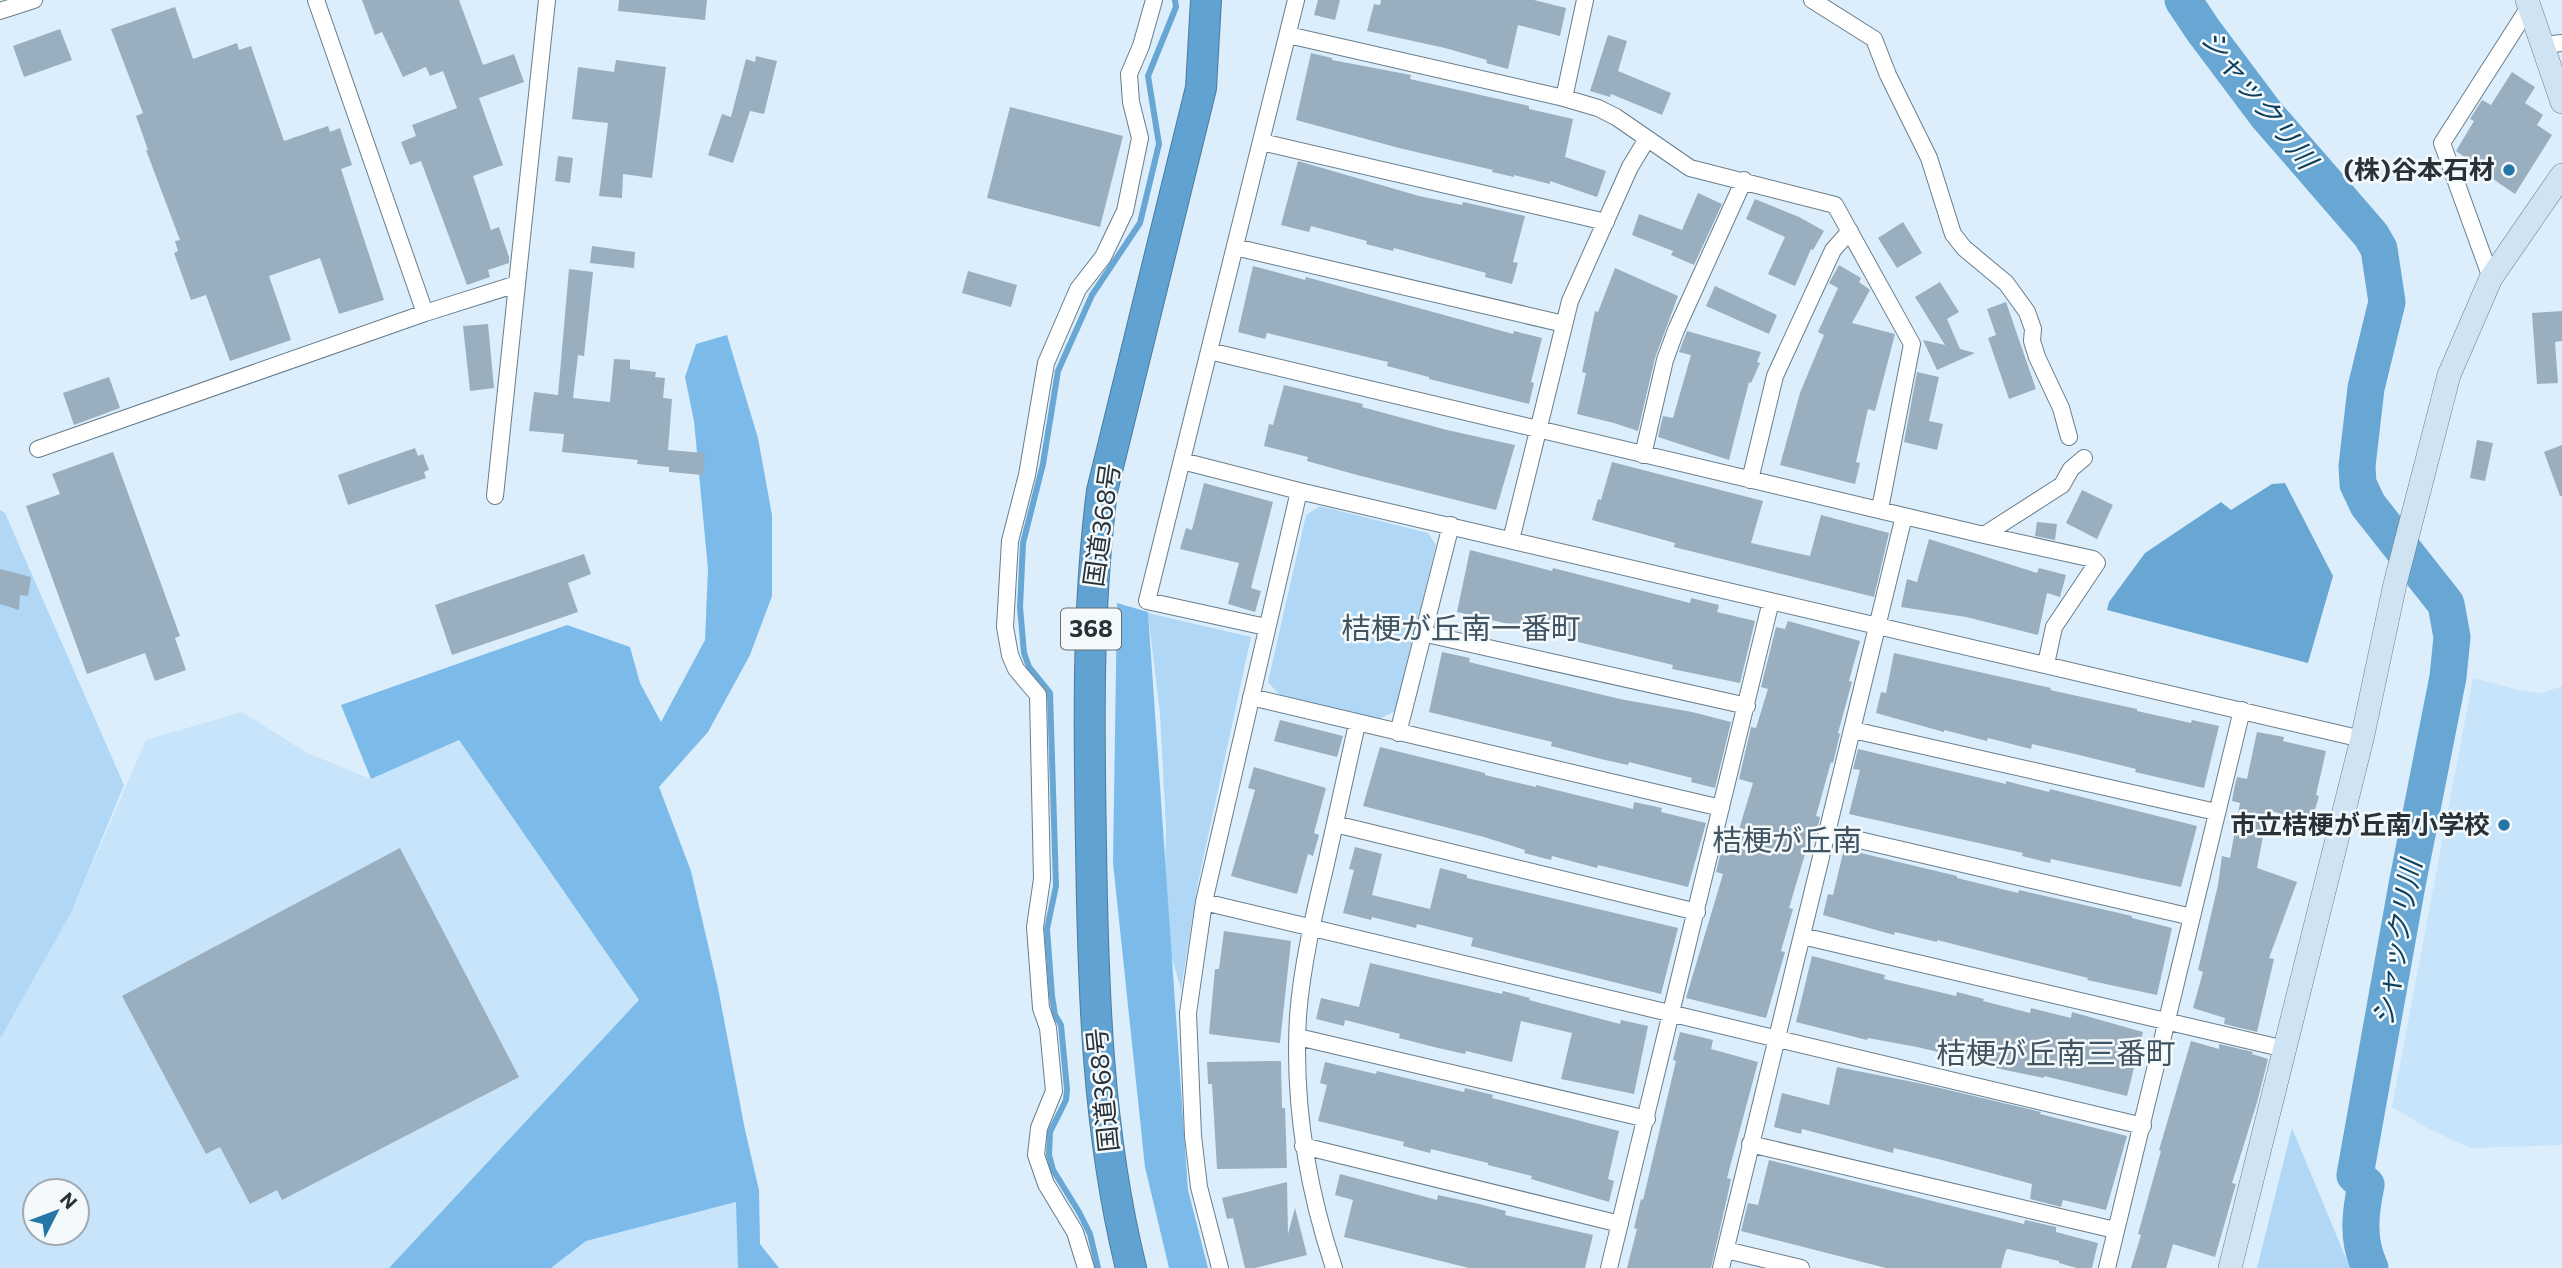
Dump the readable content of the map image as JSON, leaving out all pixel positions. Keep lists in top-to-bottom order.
{
  "streets": {
    "highway": ["国道368号", "368"]
  },
  "districts": ["桔梗が丘南一番町", "桔梗が丘南", "桔梗が丘南三番町"],
  "water": ["シャックリ川"],
  "places": ["(株)谷本石材", "市立桔梗が丘南小学校"],
  "north": "top right"
}
